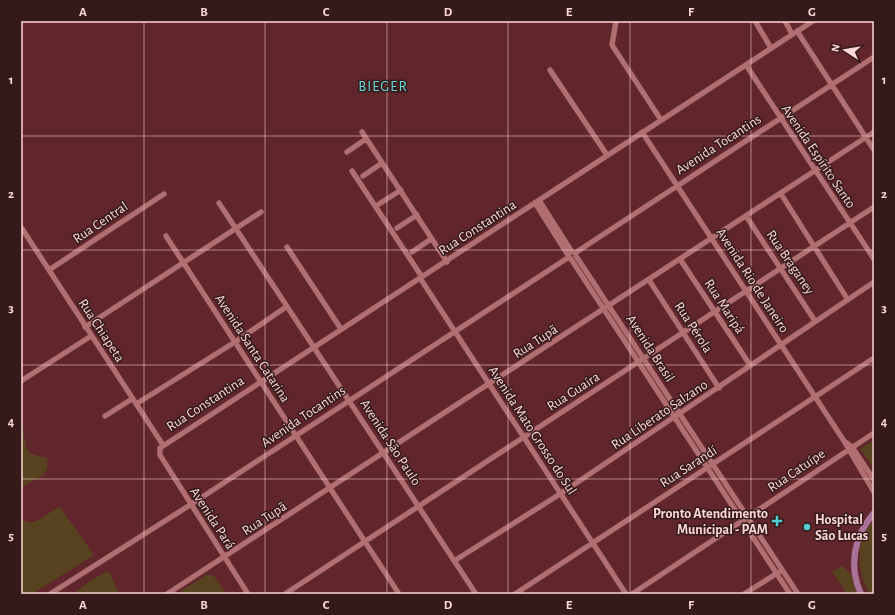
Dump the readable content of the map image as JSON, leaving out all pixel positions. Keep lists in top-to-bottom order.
{
  "streets": {
    "street": [
      "Avenida Tocantins",
      "Avenida Espírito Santo",
      "Rua Central",
      "Rua Constantina",
      "Rua Braganey",
      "Avenida Rio de Janeiro",
      "Rua Maripá",
      "Rua Pérola",
      "Rua Chiapeta",
      "Rua Tupã",
      "Avenida Santa Catarina",
      "Avenida Brasil",
      "Rua Guaíra",
      "Rua Liberato Salzano",
      "Avenida Mato Grosso do Sul",
      "Avenida São Paulo",
      "Rua Sarandí",
      "Rua Catuípe",
      "Avenida Pará"
    ]
  },
  "crossings": [
    ["Avenida Tocantins", "Avenida Espírito Santo"],
    ["Avenida Tocantins", "Avenida Rio de Janeiro"],
    ["Avenida Tocantins", "Avenida Santa Catarina"],
    ["Avenida Tocantins", "Avenida Brasil"],
    ["Avenida Tocantins", "Avenida Mato Grosso do Sul"],
    ["Avenida Tocantins", "Avenida São Paulo"],
    ["Avenida Tocantins", "Avenida Pará"],
    ["Avenida Espírito Santo", "Rua Constantina"],
    ["Avenida Espírito Santo", "Rua Tupã"],
    ["Avenida Espírito Santo", "Rua Guaíra"],
    ["Rua Central", "Rua Chiapeta"],
    ["Rua Constantina", "Avenida Rio de Janeiro"],
    ["Rua Constantina", "Rua Chiapeta"],
    ["Rua Constantina", "Avenida Santa Catarina"],
    ["Rua Constantina", "Avenida Brasil"],
    ["Rua Constantina", "Avenida Mato Grosso do Sul"],
    ["Rua Constantina", "Avenida São Paulo"],
    ["Rua Constantina", "Avenida Pará"],
    ["Rua Braganey", "Rua Tupã"],
    ["Rua Braganey", "Rua Guaíra"],
    ["Rua Braganey", "Rua Liberato Salzano"],
    ["Avenida Rio de Janeiro", "Rua Tupã"],
    ["Avenida Rio de Janeiro", "Rua Guaíra"],
    ["Avenida Rio de Janeiro", "Rua Liberato Salzano"],
    ["Avenida Rio de Janeiro", "Rua Sarandí"],
    ["Avenida Rio de Janeiro", "Rua Catuípe"],
    ["Rua Maripá", "Rua Tupã"],
    ["Rua Maripá", "Rua Guaíra"],
    ["Rua Maripá", "Rua Liberato Salzano"],
    ["Rua Pérola", "Rua Tupã"],
    ["Rua Pérola", "Rua Guaíra"],
    ["Rua Pérola", "Rua Liberato Salzano"],
    ["Rua Tupã", "Avenida Santa Catarina"],
    ["Rua Tupã", "Avenida Brasil"],
    ["Rua Tupã", "Avenida Mato Grosso do Sul"],
    ["Rua Tupã", "Avenida São Paulo"],
    ["Rua Tupã", "Avenida Pará"],
    ["Avenida Santa Catarina", "Rua Guaíra"],
    ["Avenida Brasil", "Rua Guaíra"],
    ["Avenida Brasil", "Rua Liberato Salzano"],
    ["Avenida Brasil", "Rua Sarandí"],
    ["Avenida Brasil", "Rua Catuípe"],
    ["Rua Guaíra", "Avenida Mato Grosso do Sul"],
    ["Rua Guaíra", "Avenida São Paulo"],
    ["Rua Liberato Salzano", "Avenida Mato Grosso do Sul"],
    ["Rua Liberato Salzano", "Avenida São Paulo"],
    ["Avenida Mato Grosso do Sul", "Rua Sarandí"]
  ],
  "districts": ["BIEGER"],
  "places": {
    "health": ["Pronto Atendimento Municipal - PAM"],
    "other": ["Hospital São Lucas"]
  },
  "north": "left",
  "grid": {
    "columns": [
      "A",
      "B",
      "C",
      "D",
      "E",
      "F",
      "G"
    ],
    "rows": [
      "1",
      "2",
      "3",
      "4",
      "5"
    ]
  }
}
